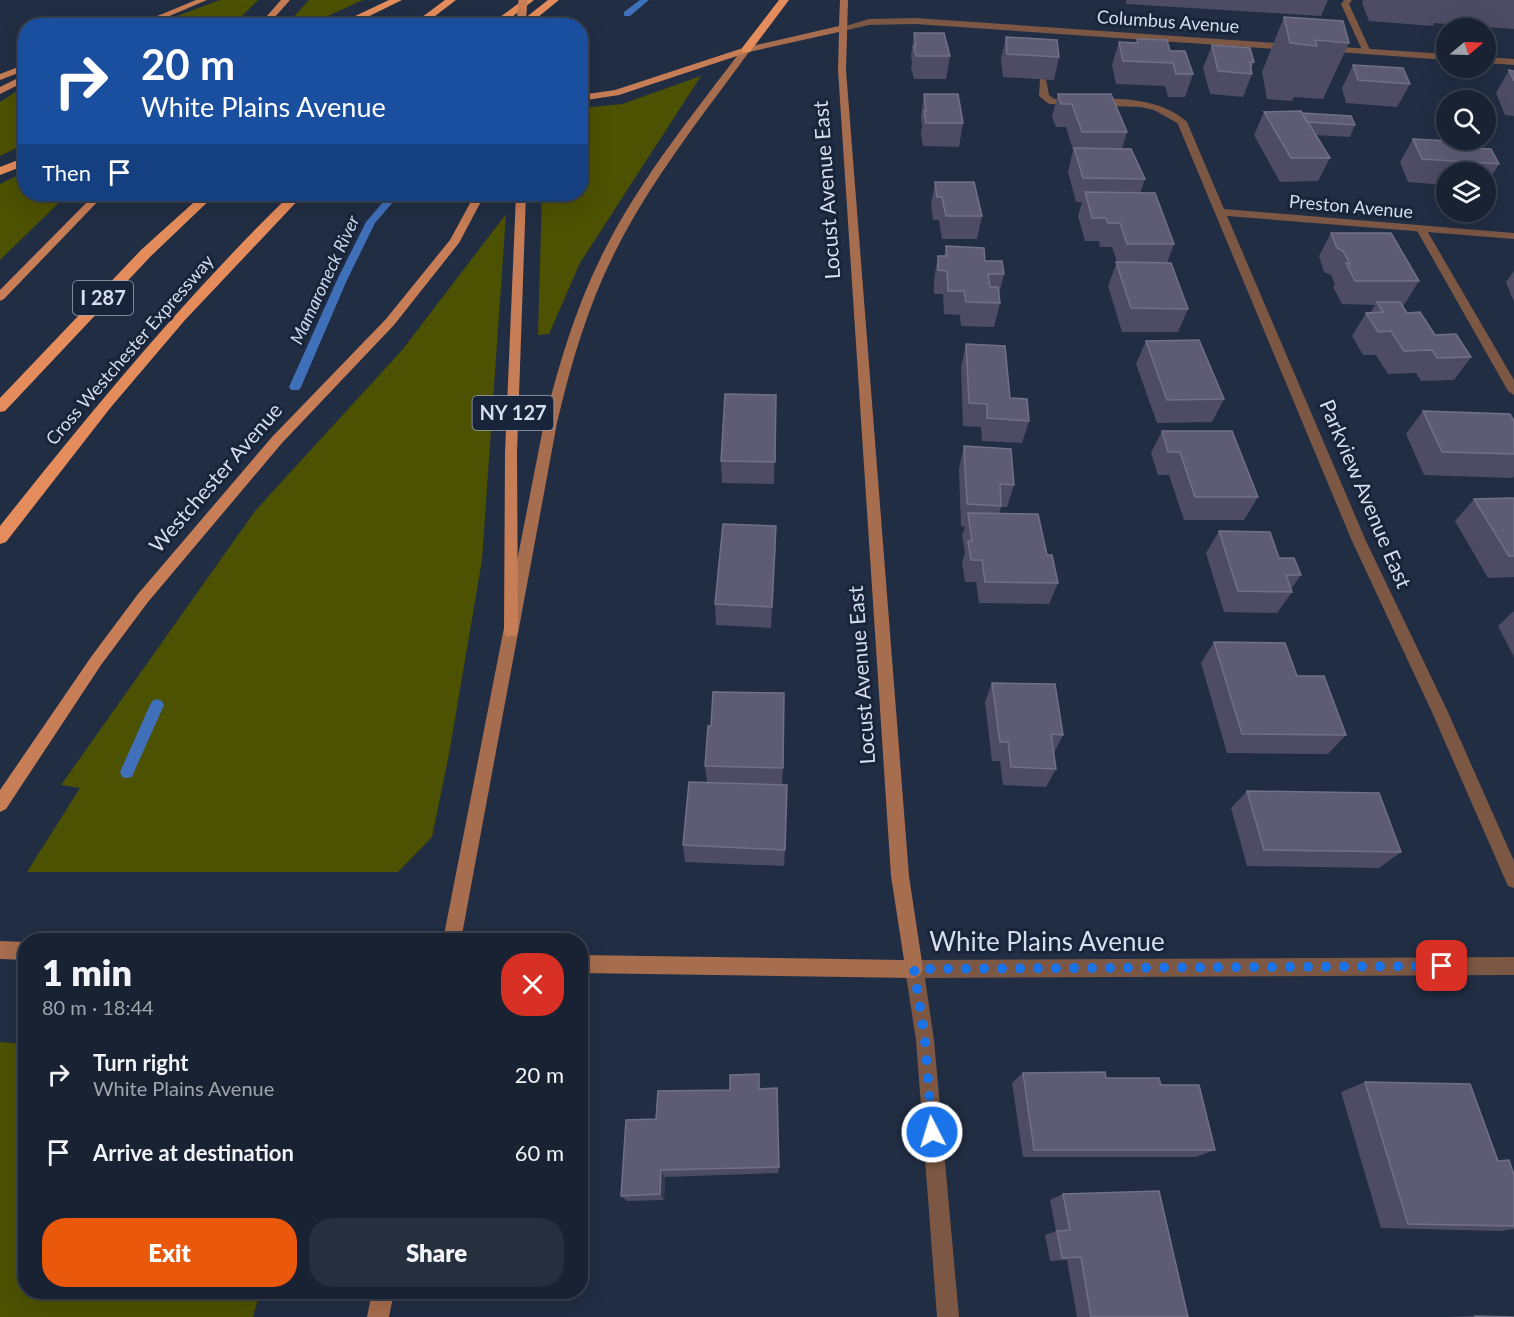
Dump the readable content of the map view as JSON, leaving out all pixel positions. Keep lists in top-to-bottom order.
{
  "streets": {
    "highway": ["I 287", "Cross Westchester Expressway"],
    "main road": ["NY 127", "Westchester Avenue"],
    "street": [
      "Columbus Avenue",
      "Locust Avenue East",
      "Preston Avenue",
      "Parkview Avenue East",
      "White Plains Avenue"
    ]
  },
  "crossings": [
    ["Columbus Avenue", "Locust Avenue East"],
    ["Locust Avenue East", "White Plains Avenue"],
    ["Preston Avenue", "Parkview Avenue East"]
  ],
  "water": ["Mamaroneck River"],
  "north": "right",
  "page": {
    "turn": ["20 m", "White Plains Avenue"],
    "then": "Then",
    "heading": ["1 min", "80 m · 18:44"],
    "list": [
      {
        "name": "Turn right",
        "note": "White Plains Avenue",
        "value": "20 m"
      },
      {
        "name": "Arrive at destination",
        "value": "60 m"
      }
    ],
    "buttons": ["Exit", "Share"]
  }
}
